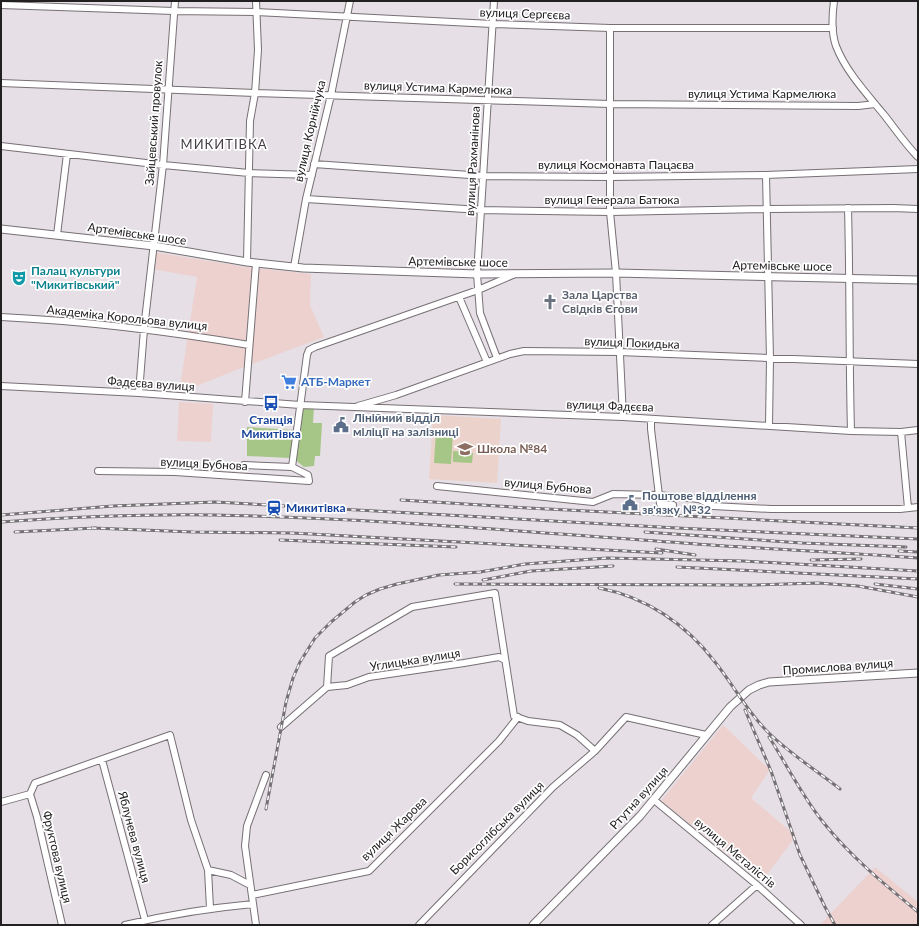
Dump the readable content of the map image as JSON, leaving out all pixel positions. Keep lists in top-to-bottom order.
{
  "streets": {
    "main road": ["Артемівське шосе", "Промислова вулиця", "Ртутна вулиця"],
    "street": [
      "вулиця Сергєєва",
      "вулиця Устима Кармелюка",
      "Зайцевський провулок",
      "вулиця Корнійчука",
      "вулиця Рахманінова",
      "вулиця Космонавта Пацаєва",
      "вулиця Генерала Батюка",
      "Академіка Корольова вулиця",
      "вулиця Покидька",
      "Фадєєва вулиця",
      "вулиця Фадєєва",
      "вулиця Бубнова",
      "Углицька вулиця",
      "Борисоглібська вулиця",
      "вулиця Жарова",
      "Яблунева вулиця",
      "вулиця Металістів",
      "Фруктова вулиця"
    ]
  },
  "crossings": [
    ["вулиця Сергєєва", "Зайцевський провулок"],
    ["вулиця Сергєєва", "вулиця Корнійчука"],
    ["вулиця Сергєєва", "вулиця Рахманінова"],
    ["вулиця Устима Кармелюка", "Зайцевський провулок"],
    ["вулиця Устима Кармелюка", "вулиця Корнійчука"],
    ["вулиця Устима Кармелюка", "вулиця Рахманінова"],
    ["Зайцевський провулок", "Артемівське шосе"],
    ["Зайцевський провулок", "Академіка Корольова вулиця"],
    ["Зайцевський провулок", "Фадєєва вулиця"],
    ["вулиця Корнійчука", "вулиця Космонавта Пацаєва"],
    ["вулиця Корнійчука", "вулиця Генерала Батюка"],
    ["вулиця Корнійчука", "Артемівське шосе"],
    ["вулиця Рахманінова", "вулиця Космонавта Пацаєва"],
    ["вулиця Рахманінова", "вулиця Генерала Батюка"],
    ["вулиця Рахманінова", "Артемівське шосе"],
    ["вулиця Рахманінова", "вулиця Покидька"],
    ["вулиця Покидька", "вулиця Фадєєва"],
    ["Фадєєва вулиця", "вулиця Фадєєва"],
    ["Промислова вулиця", "Ртутна вулиця"],
    ["Ртутна вулиця", "Борисоглібська вулиця"],
    ["Ртутна вулиця", "вулиця Металістів"]
  ],
  "districts": ["МИКИТІВКА"],
  "places": {
    "theatre": ["Палац культури \"Микитівський\""],
    "church": ["Зала Царства Свідків Єгови"],
    "supermarket": ["АТБ-Маркет"],
    "bus stop": ["Станція Микитівка"],
    "public building": ["Лінійний відділ міліції на залізниці", "Поштове відділення зв'язку №32"],
    "school or university": ["Школа №84"],
    "station": ["Микитівка"]
  }
}
